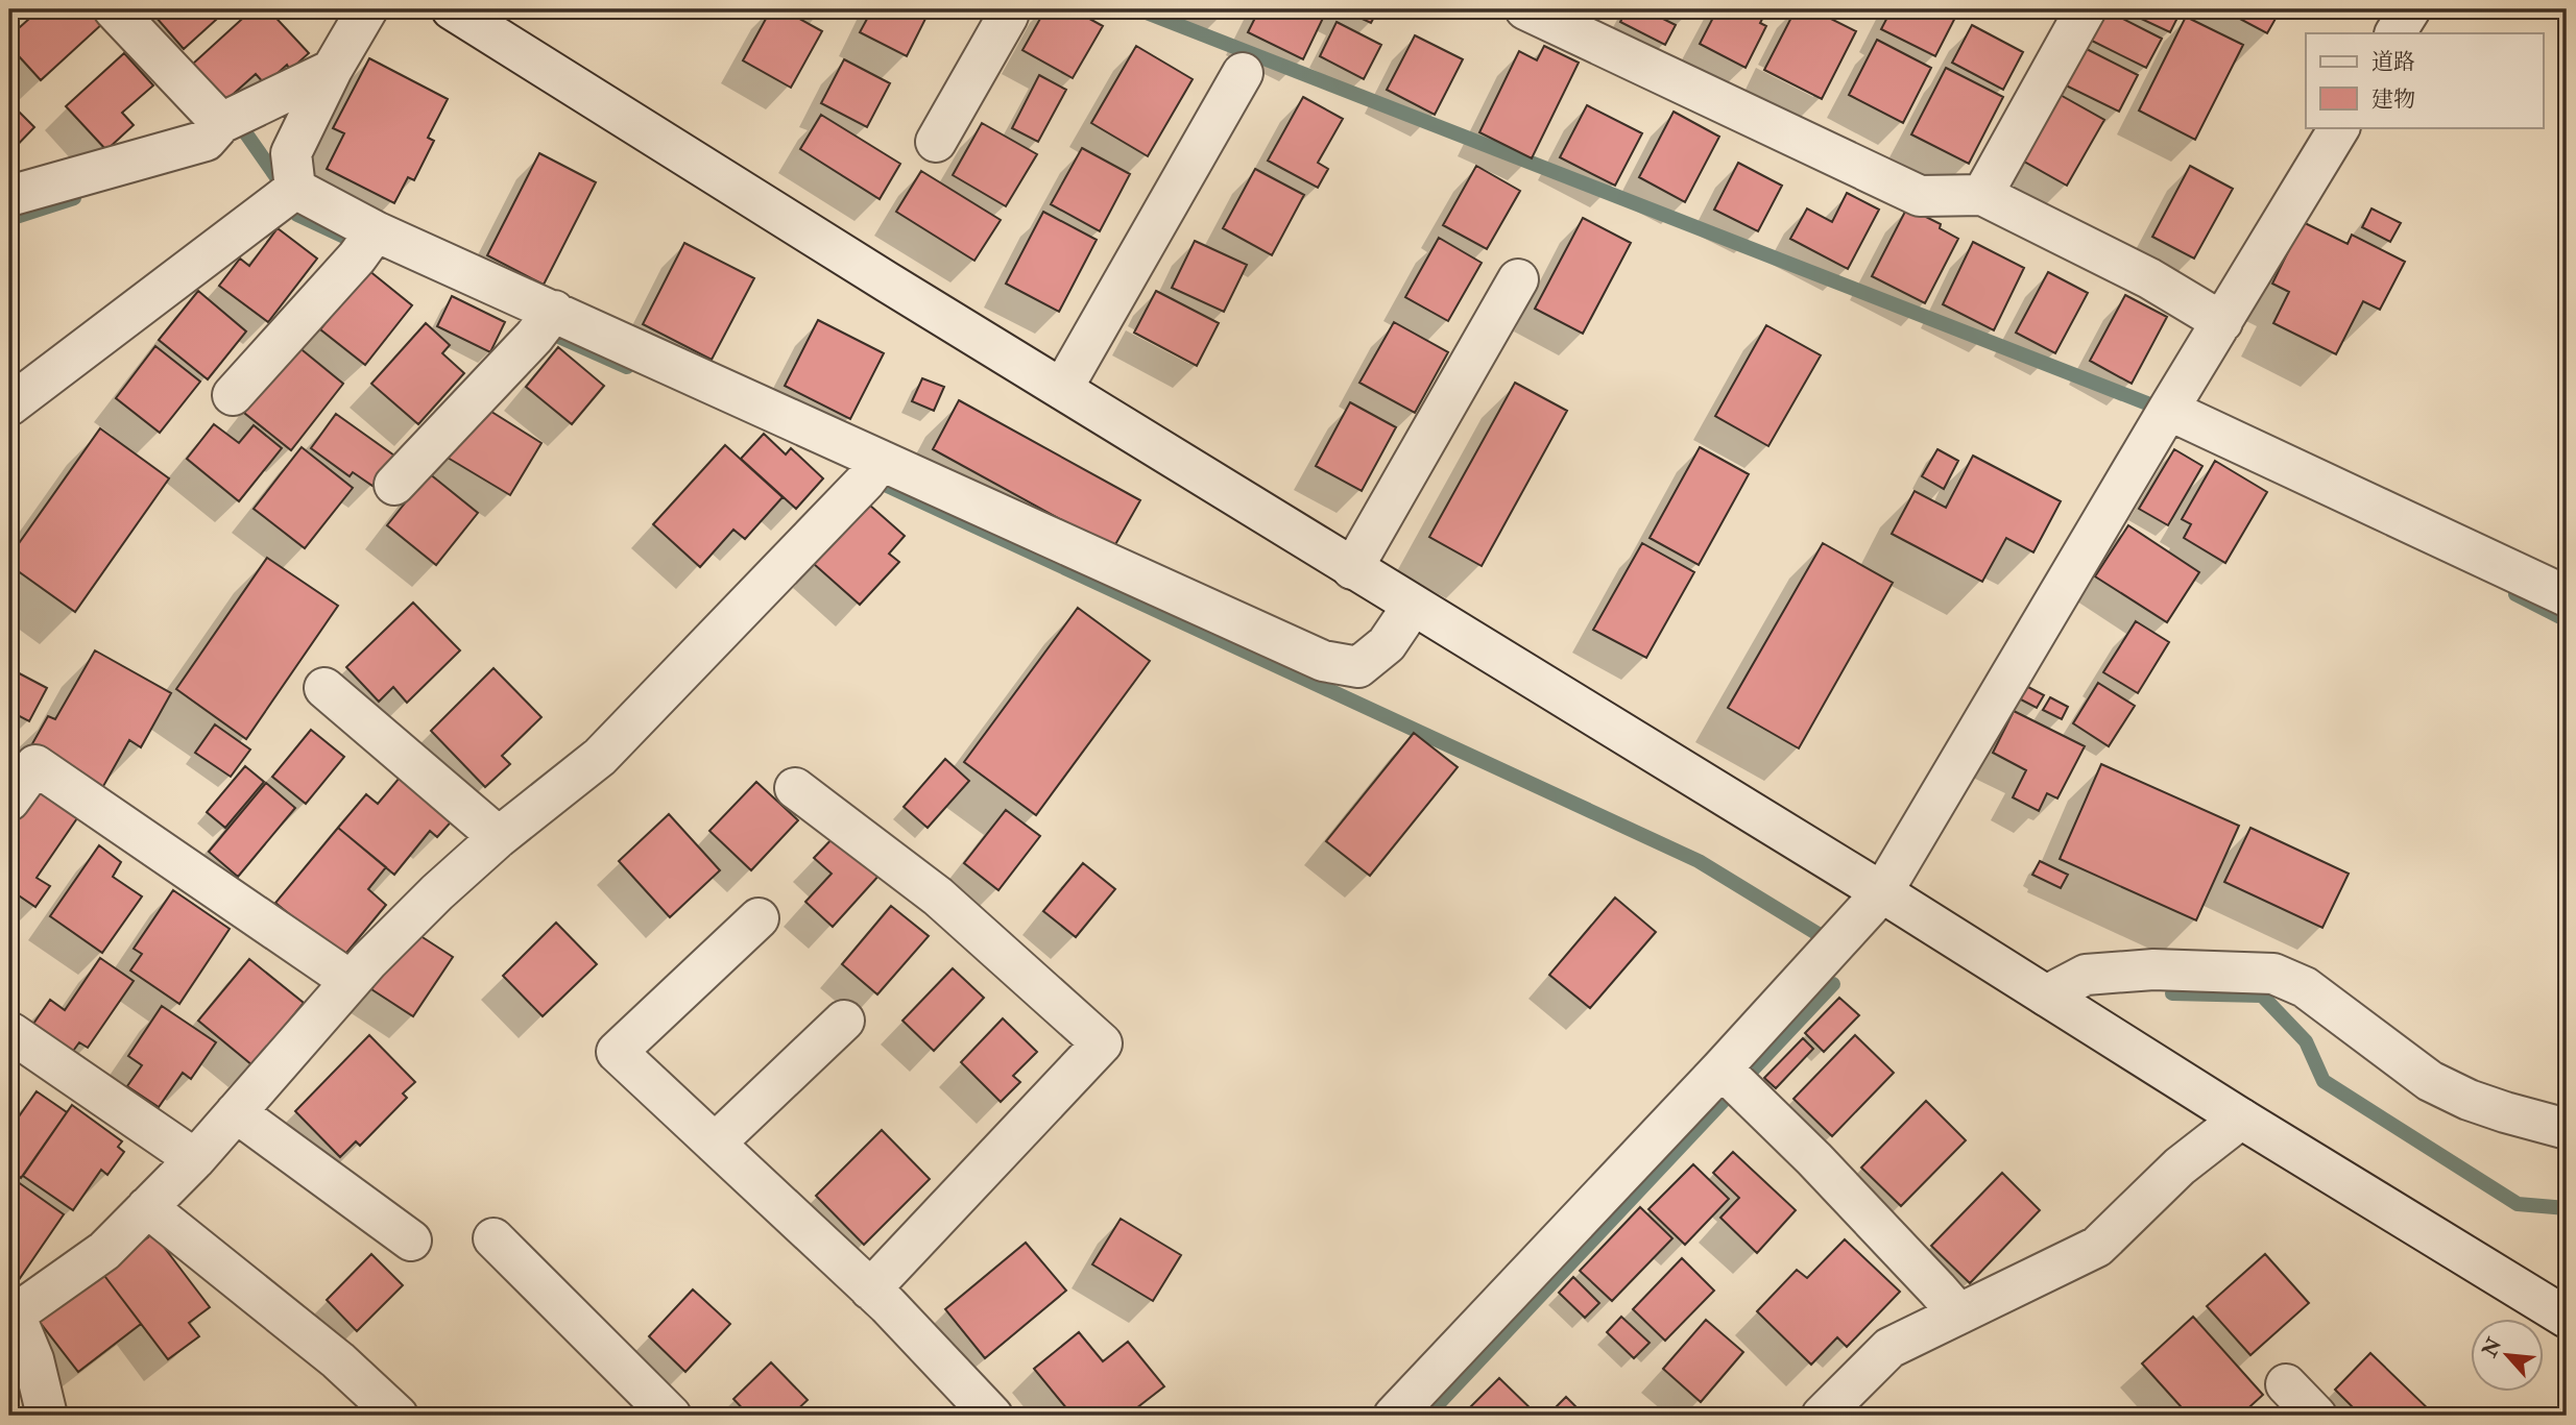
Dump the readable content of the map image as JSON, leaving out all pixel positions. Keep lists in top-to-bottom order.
{
  "legend": ["道路", "建物"],
  "north": "top left"
}
